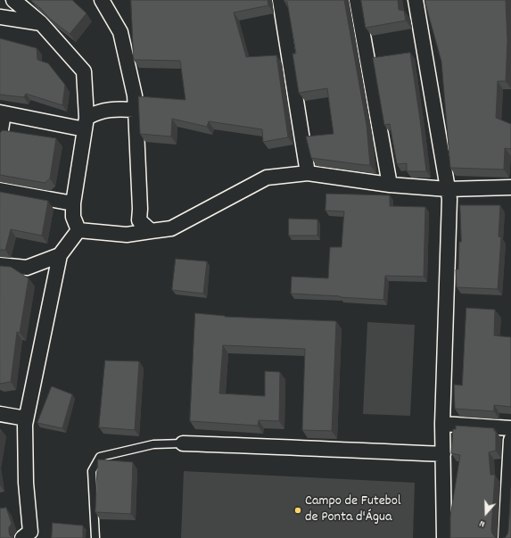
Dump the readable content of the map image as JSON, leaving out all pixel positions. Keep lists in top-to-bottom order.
{
  "places": ["Campo de Futebol de Ponta d'Água"],
  "north": "bottom"
}
